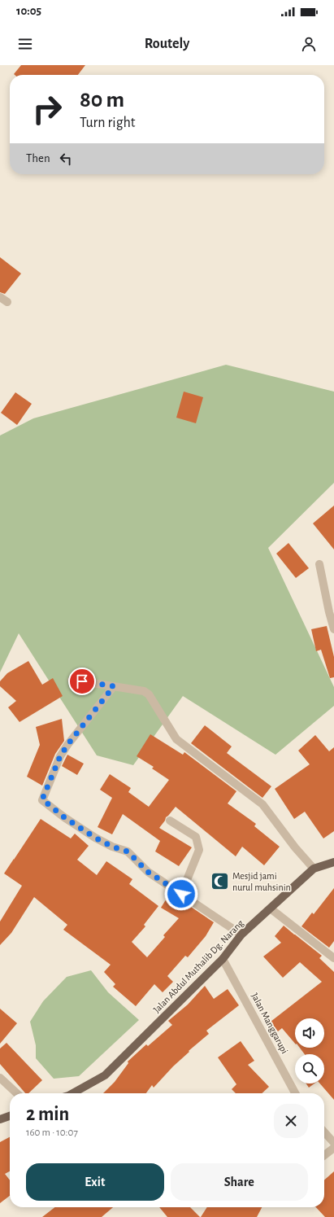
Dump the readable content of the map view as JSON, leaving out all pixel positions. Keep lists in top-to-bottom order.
{
  "streets": {
    "main road": ["Jalan Abdul Muthalib Dg. Narang"],
    "street": ["Jalan Manggarupi"]
  },
  "crossings": [
    ["Jalan Abdul Muthalib Dg. Narang", "Jalan Manggarupi"]
  ],
  "places": {
    "mosque": ["Mesjid jami nurul muhsinin"]
  },
  "page": {
    "status": "10:05",
    "header": "Routely",
    "turn": ["80 m", "Turn right"],
    "then": "Then",
    "heading": ["2 min", "160 m · 10:07"],
    "buttons": ["Exit", "Share"]
  }
}
